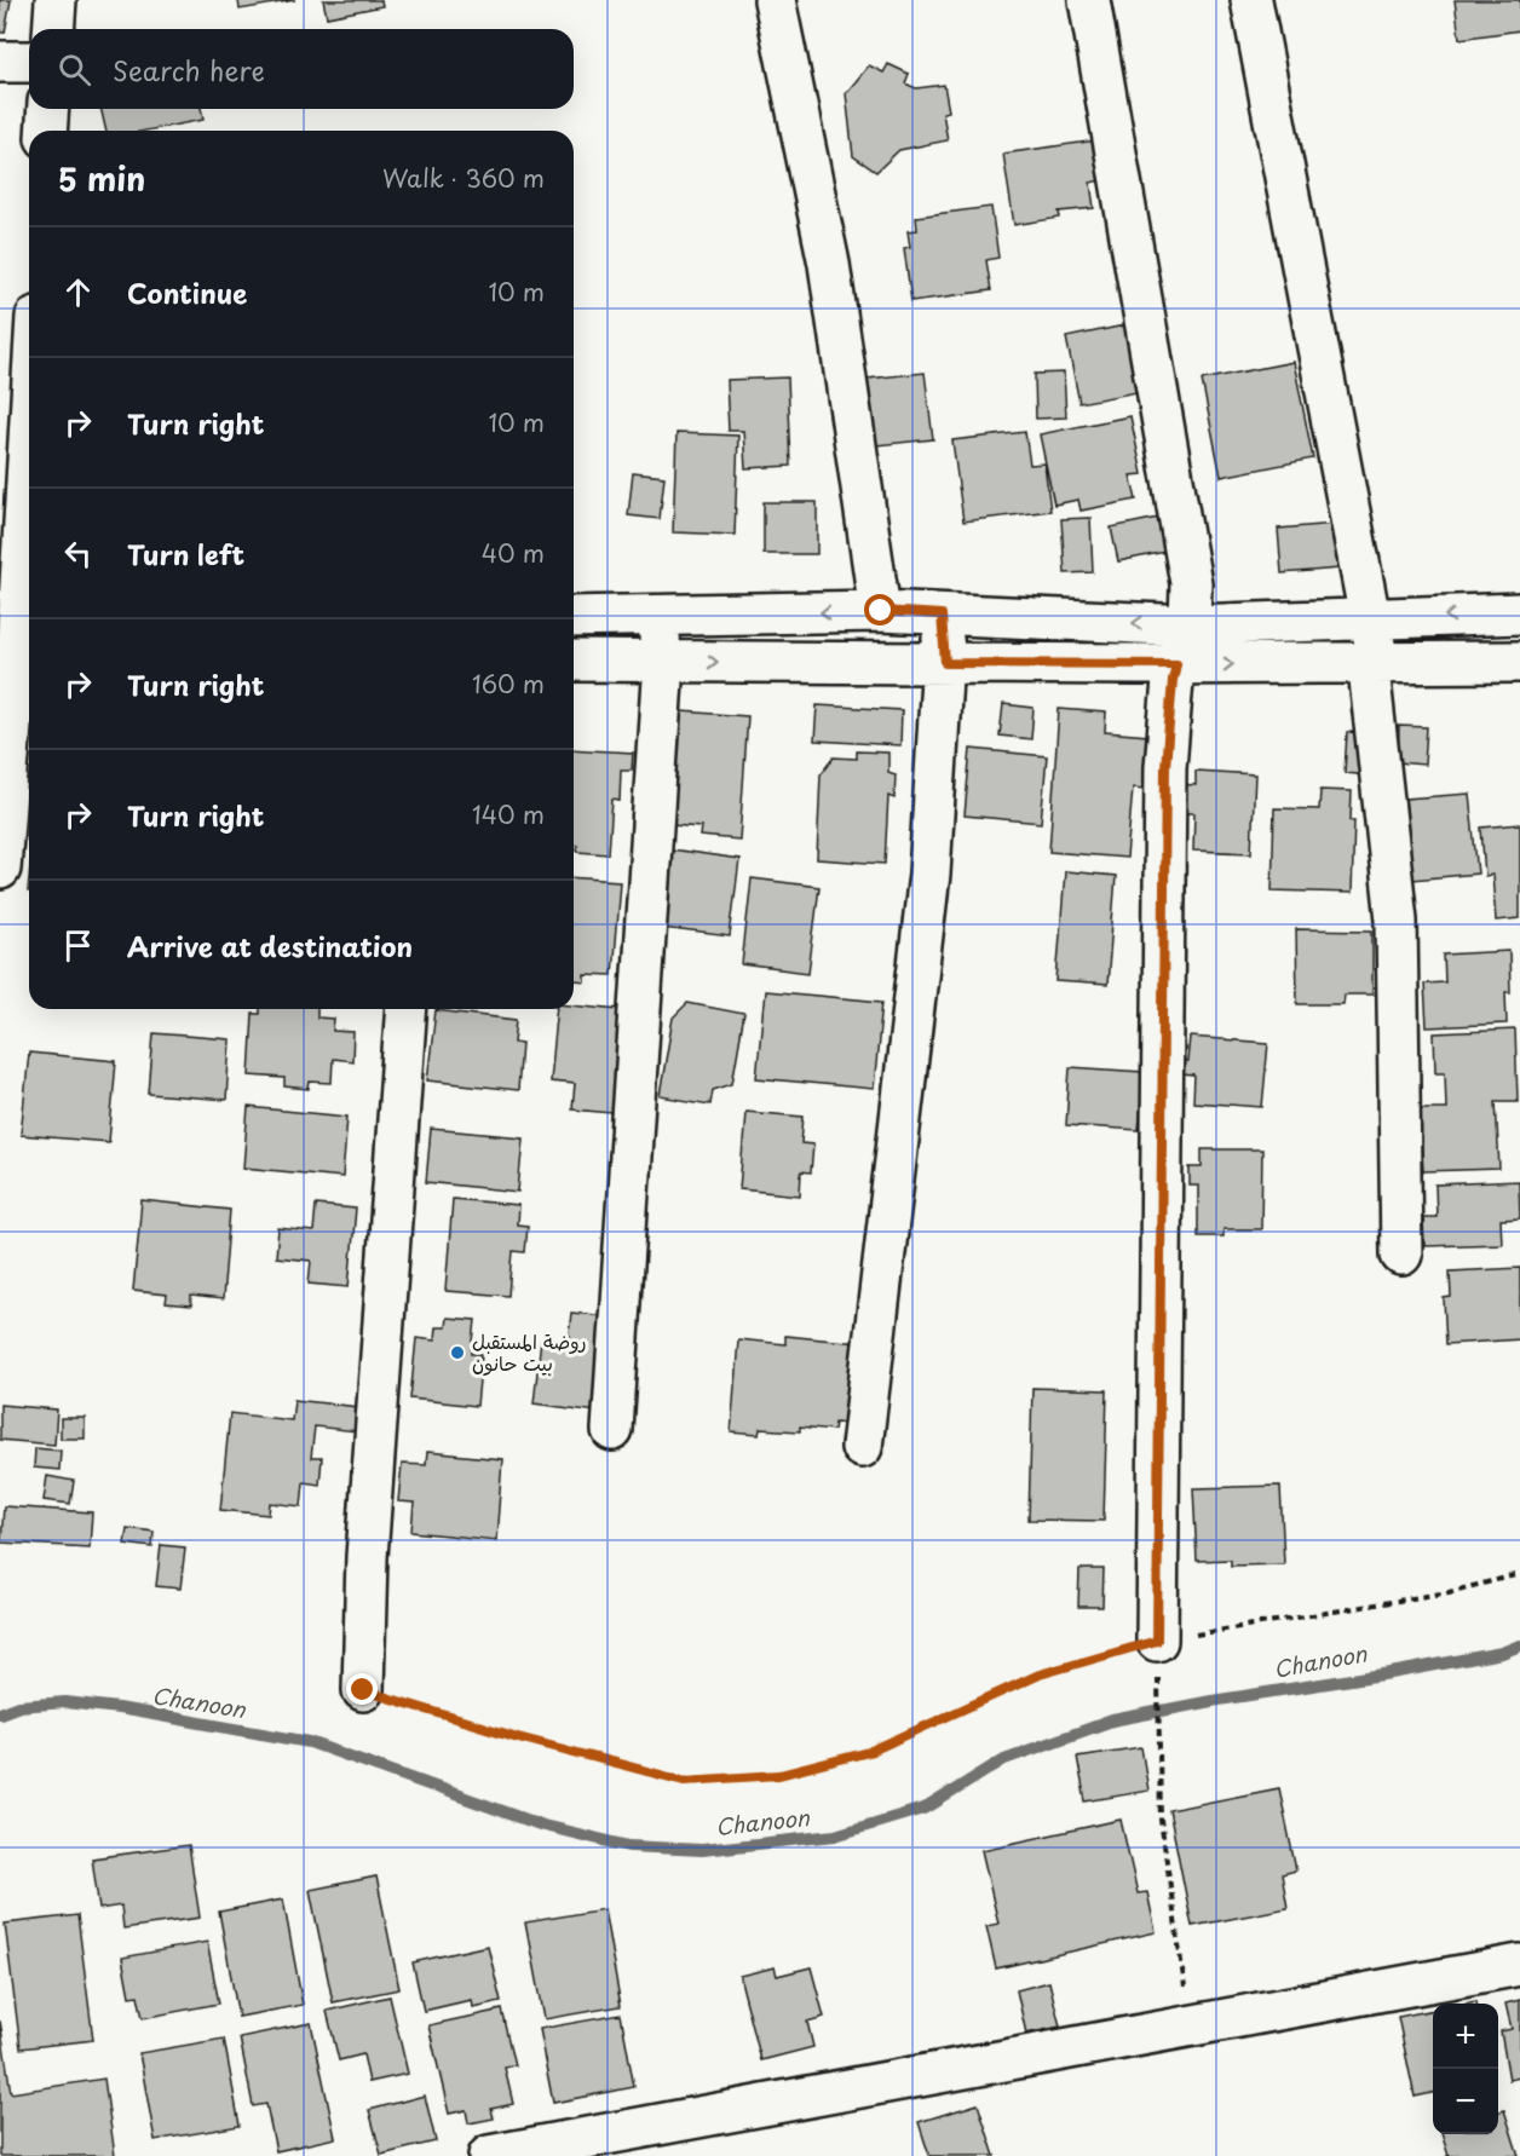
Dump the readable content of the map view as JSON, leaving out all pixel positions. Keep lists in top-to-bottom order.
{
  "water": ["Chanoon"],
  "places": ["روضة المستقبل بيت حانون"],
  "page": {
    "search": "Search here",
    "heading": ["5 min", "Walk · 360 m"],
    "list": [
      ["Continue", "10 m"],
      ["Turn right", "10 m"],
      ["Turn left", "40 m"],
      ["Turn right", "160 m"],
      ["Turn right", "140 m"],
      "Arrive at destination"
    ],
    "map_buttons": ["+", "−"]
  }
}
